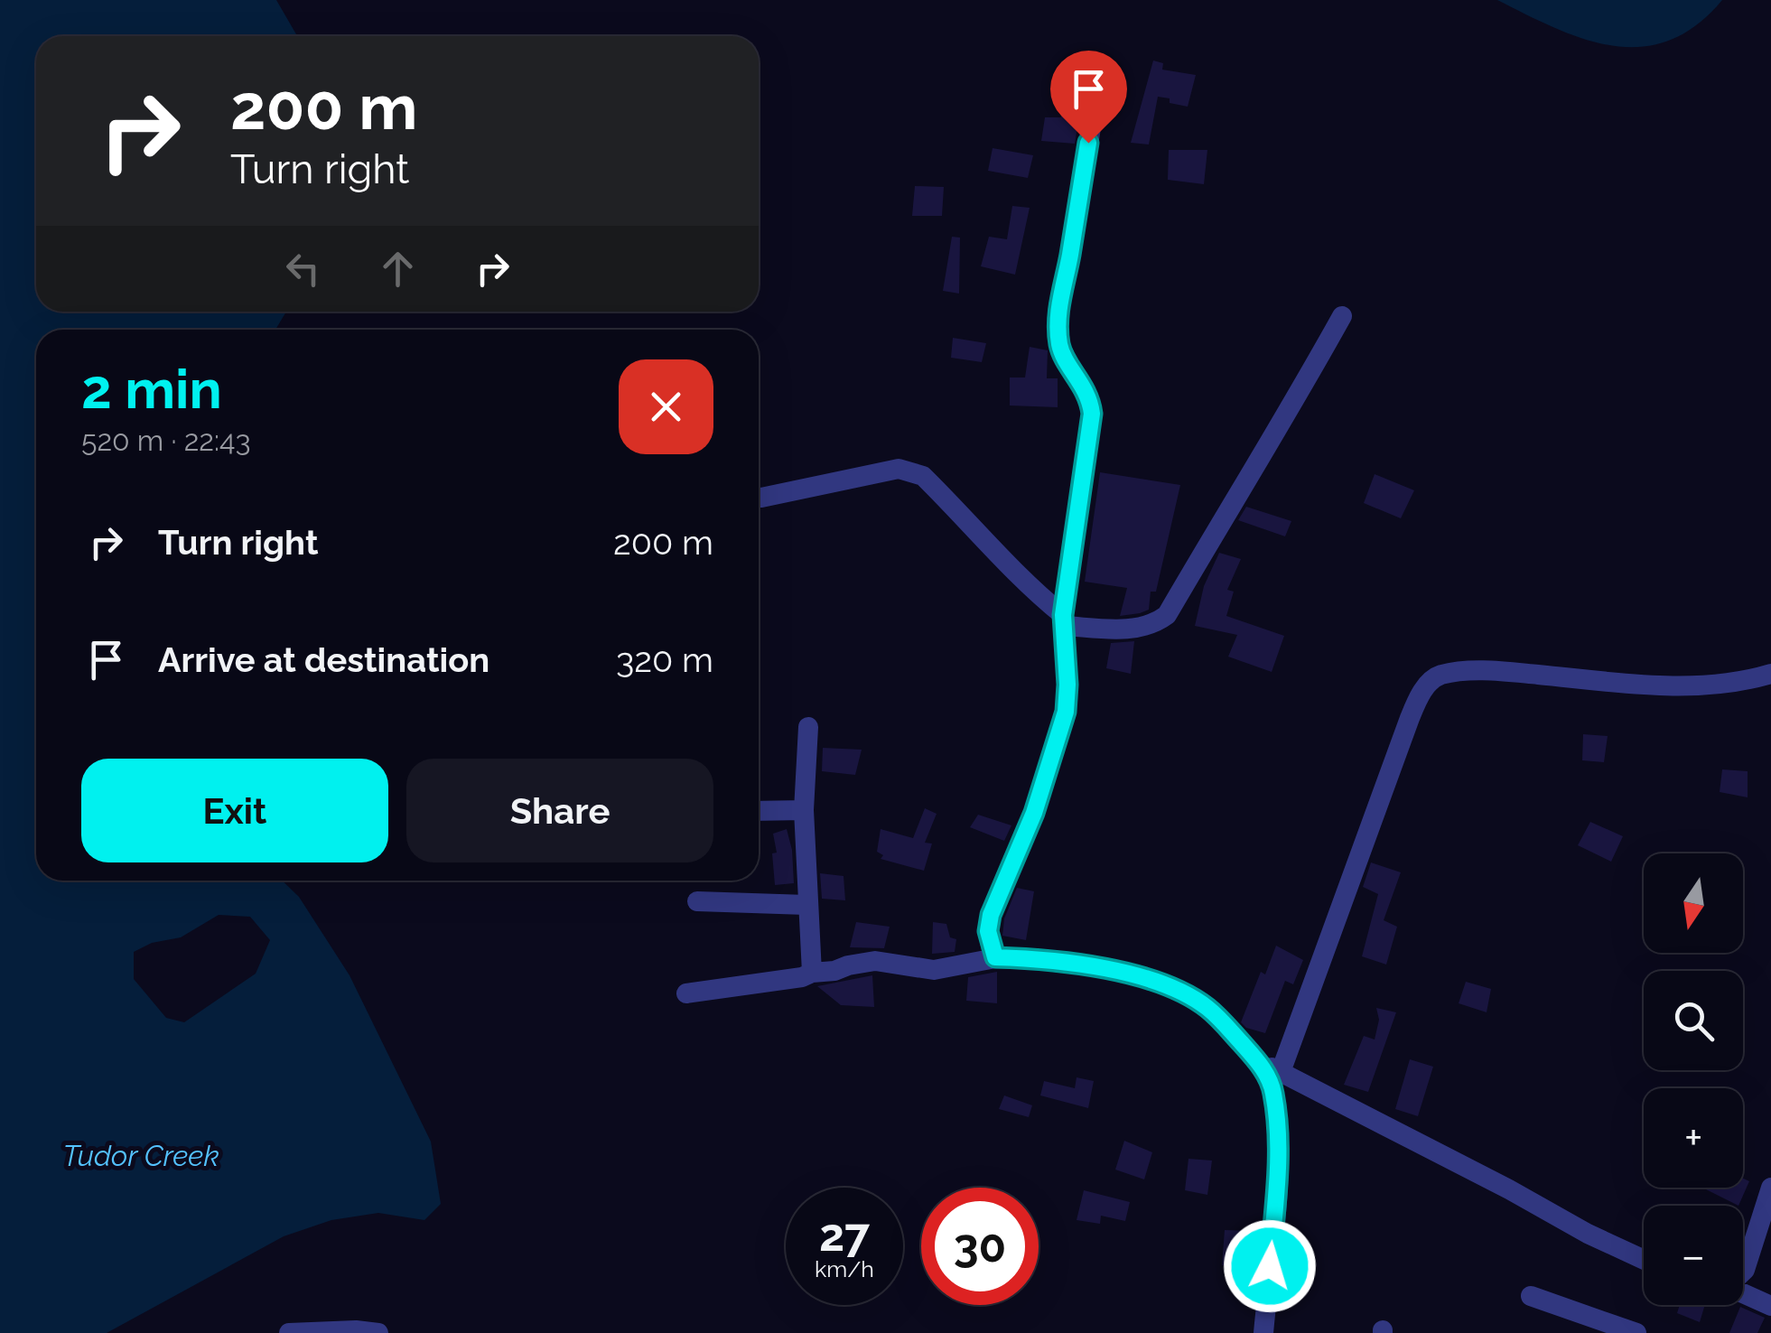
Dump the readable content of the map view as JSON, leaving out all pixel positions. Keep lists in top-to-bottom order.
{
  "water": ["Tudor Creek"],
  "north": "bottom",
  "page": {
    "turn": ["200 m", "Turn right"],
    "heading": ["2 min", "520 m · 22:43"],
    "list": [
      {
        "name": "Turn right",
        "value": "200 m"
      },
      {
        "name": "Arrive at destination",
        "value": "320 m"
      }
    ],
    "buttons": ["Exit", "Share"],
    "map_buttons": ["+", "−"],
    "speed": "27 km/h",
    "limit": "30"
  }
}
